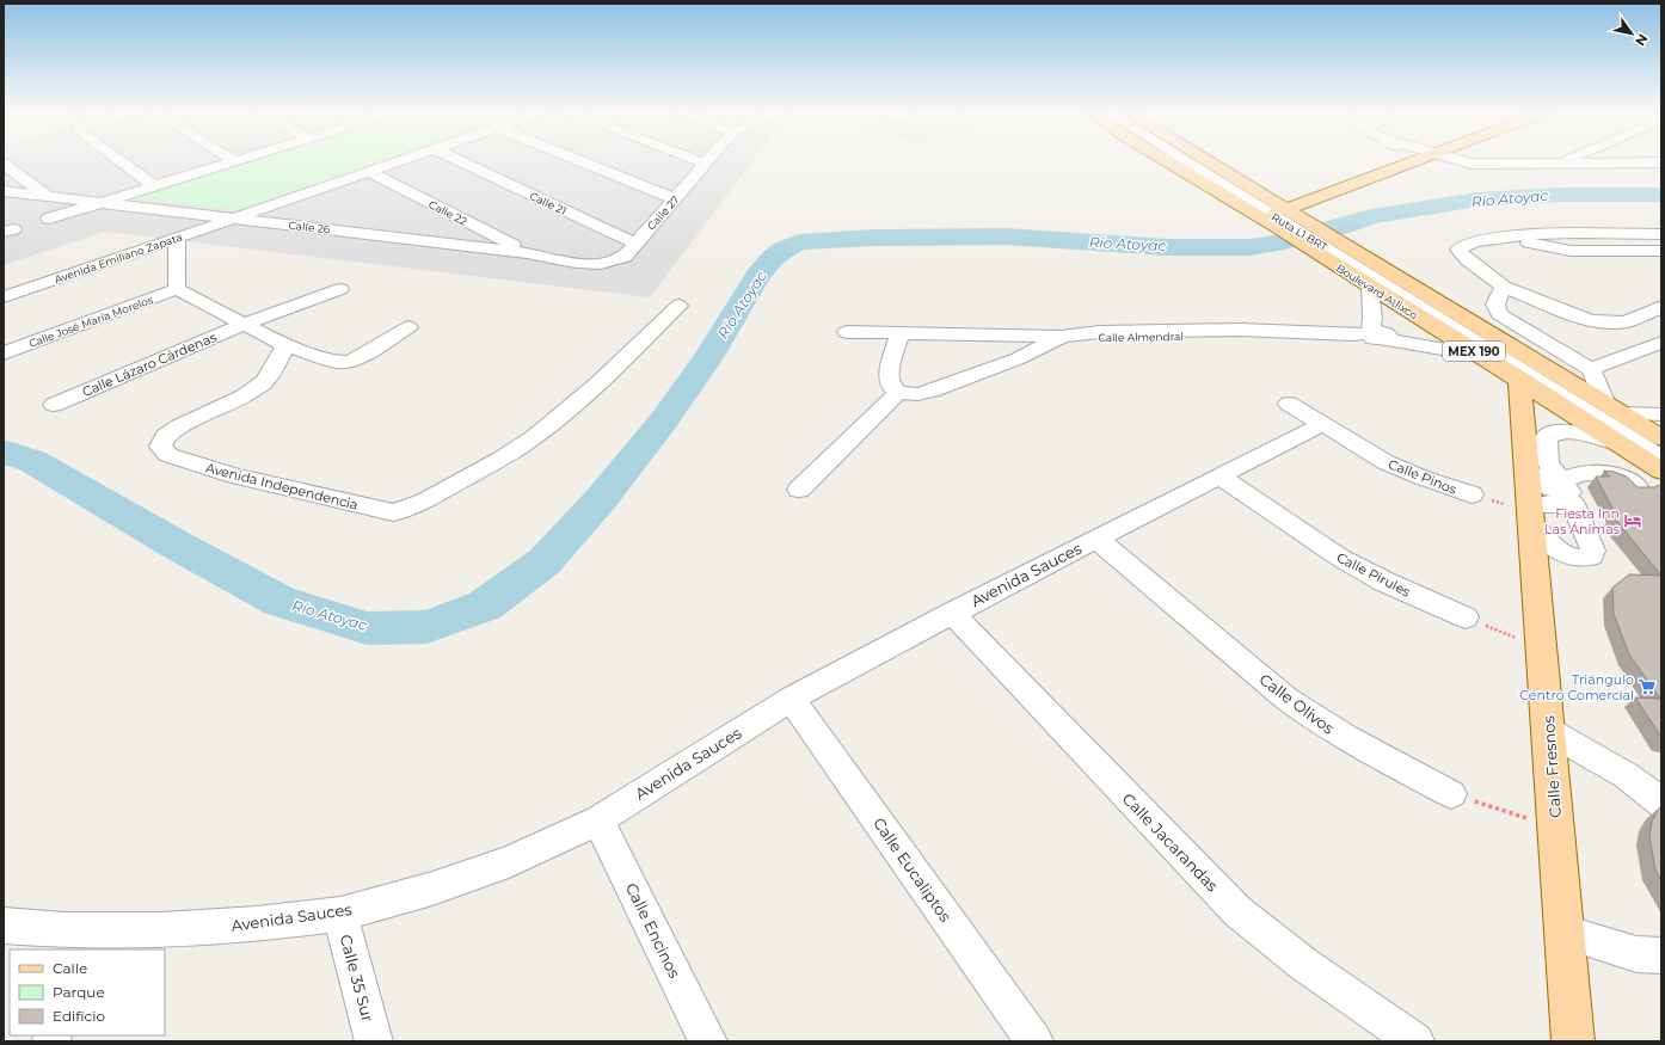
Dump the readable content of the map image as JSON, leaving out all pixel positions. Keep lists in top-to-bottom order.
{
  "streets": {
    "main road": ["Boulevard Atlixco", "MEX 190", "Calle Fresnos"],
    "street": [
      "Calle 21",
      "Calle 22",
      "Calle 27",
      "Calle 26",
      "Ruta L1 BRT",
      "Avenida Emiliano Zapata",
      "Calle José María Morelos",
      "Calle Almendral",
      "Calle Lázaro Cárdenas",
      "Calle Pinos",
      "Avenida Independencia",
      "Avenida Sauces",
      "Calle Pirules",
      "Calle Olivos",
      "Calle Jacarandas",
      "Calle Eucaliptos",
      "Calle Encinos",
      "Calle 35 Sur"
    ]
  },
  "crossings": [
    ["Calle 21", "Calle 27"],
    ["Calle 22", "Calle 26"],
    ["Calle 22", "Avenida Emiliano Zapata"],
    ["Calle 27", "Calle 26"],
    ["Calle 26", "Avenida Emiliano Zapata"],
    ["Ruta L1 BRT", "Boulevard Atlixco"],
    ["Boulevard Atlixco", "Calle Almendral"],
    ["Boulevard Atlixco", "Calle Fresnos"],
    ["Calle Pinos", "Avenida Sauces"],
    ["Calle Pinos", "Calle Fresnos"],
    ["Avenida Sauces", "Calle Pirules"],
    ["Avenida Sauces", "Calle Olivos"],
    ["Avenida Sauces", "Calle Jacarandas"],
    ["Avenida Sauces", "Calle Eucaliptos"],
    ["Avenida Sauces", "Calle Encinos"],
    ["Avenida Sauces", "Calle 35 Sur"]
  ],
  "water": ["Río Atoyac"],
  "places": {
    "hotel": ["Fiesta Inn Las Ánimas"],
    "supermarket": ["Triángulo Centro Comercial"]
  },
  "legend": ["Calle", "Parque", "Edificio"],
  "north": "bottom right"
}
